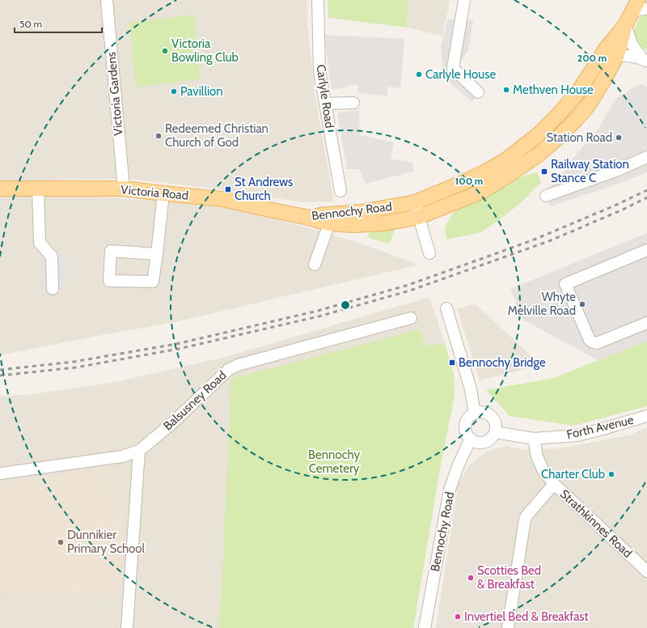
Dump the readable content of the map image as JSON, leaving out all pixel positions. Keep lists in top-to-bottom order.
{
  "streets": {
    "main road": ["Victoria Road", "Bennochy Road"],
    "street": [
      "Victoria Gardens",
      "Carlyle Road",
      "Balsusney Road",
      "Forth Avenue",
      "Strathkinnes Road"
    ]
  },
  "crossings": [
    ["Victoria Gardens", "Victoria Road"],
    ["Victoria Road", "Bennochy Road"],
    ["Bennochy Road", "Forth Avenue"],
    ["Forth Avenue", "Strathkinnes Road"]
  ],
  "parks": ["Bennochy Cemetery"],
  "places": {
    "other": [
      "Victoria Bowling Club",
      "Carlyle House",
      "Methven House",
      "Pavillion",
      "Redeemed Christian Church of God",
      "Station Road",
      "Whyte Melville Road",
      "Charter Club",
      "Dunnikier Primary School",
      "Scotties Bed & Breakfast",
      "Invertiel Bed & Breakfast"
    ],
    "transit": ["Railway Station Stance C", "St Andrews Church", "Bennochy Bridge"]
  },
  "scale_bar": "50 m",
  "rings": ["200 m", "100 m"]
}
